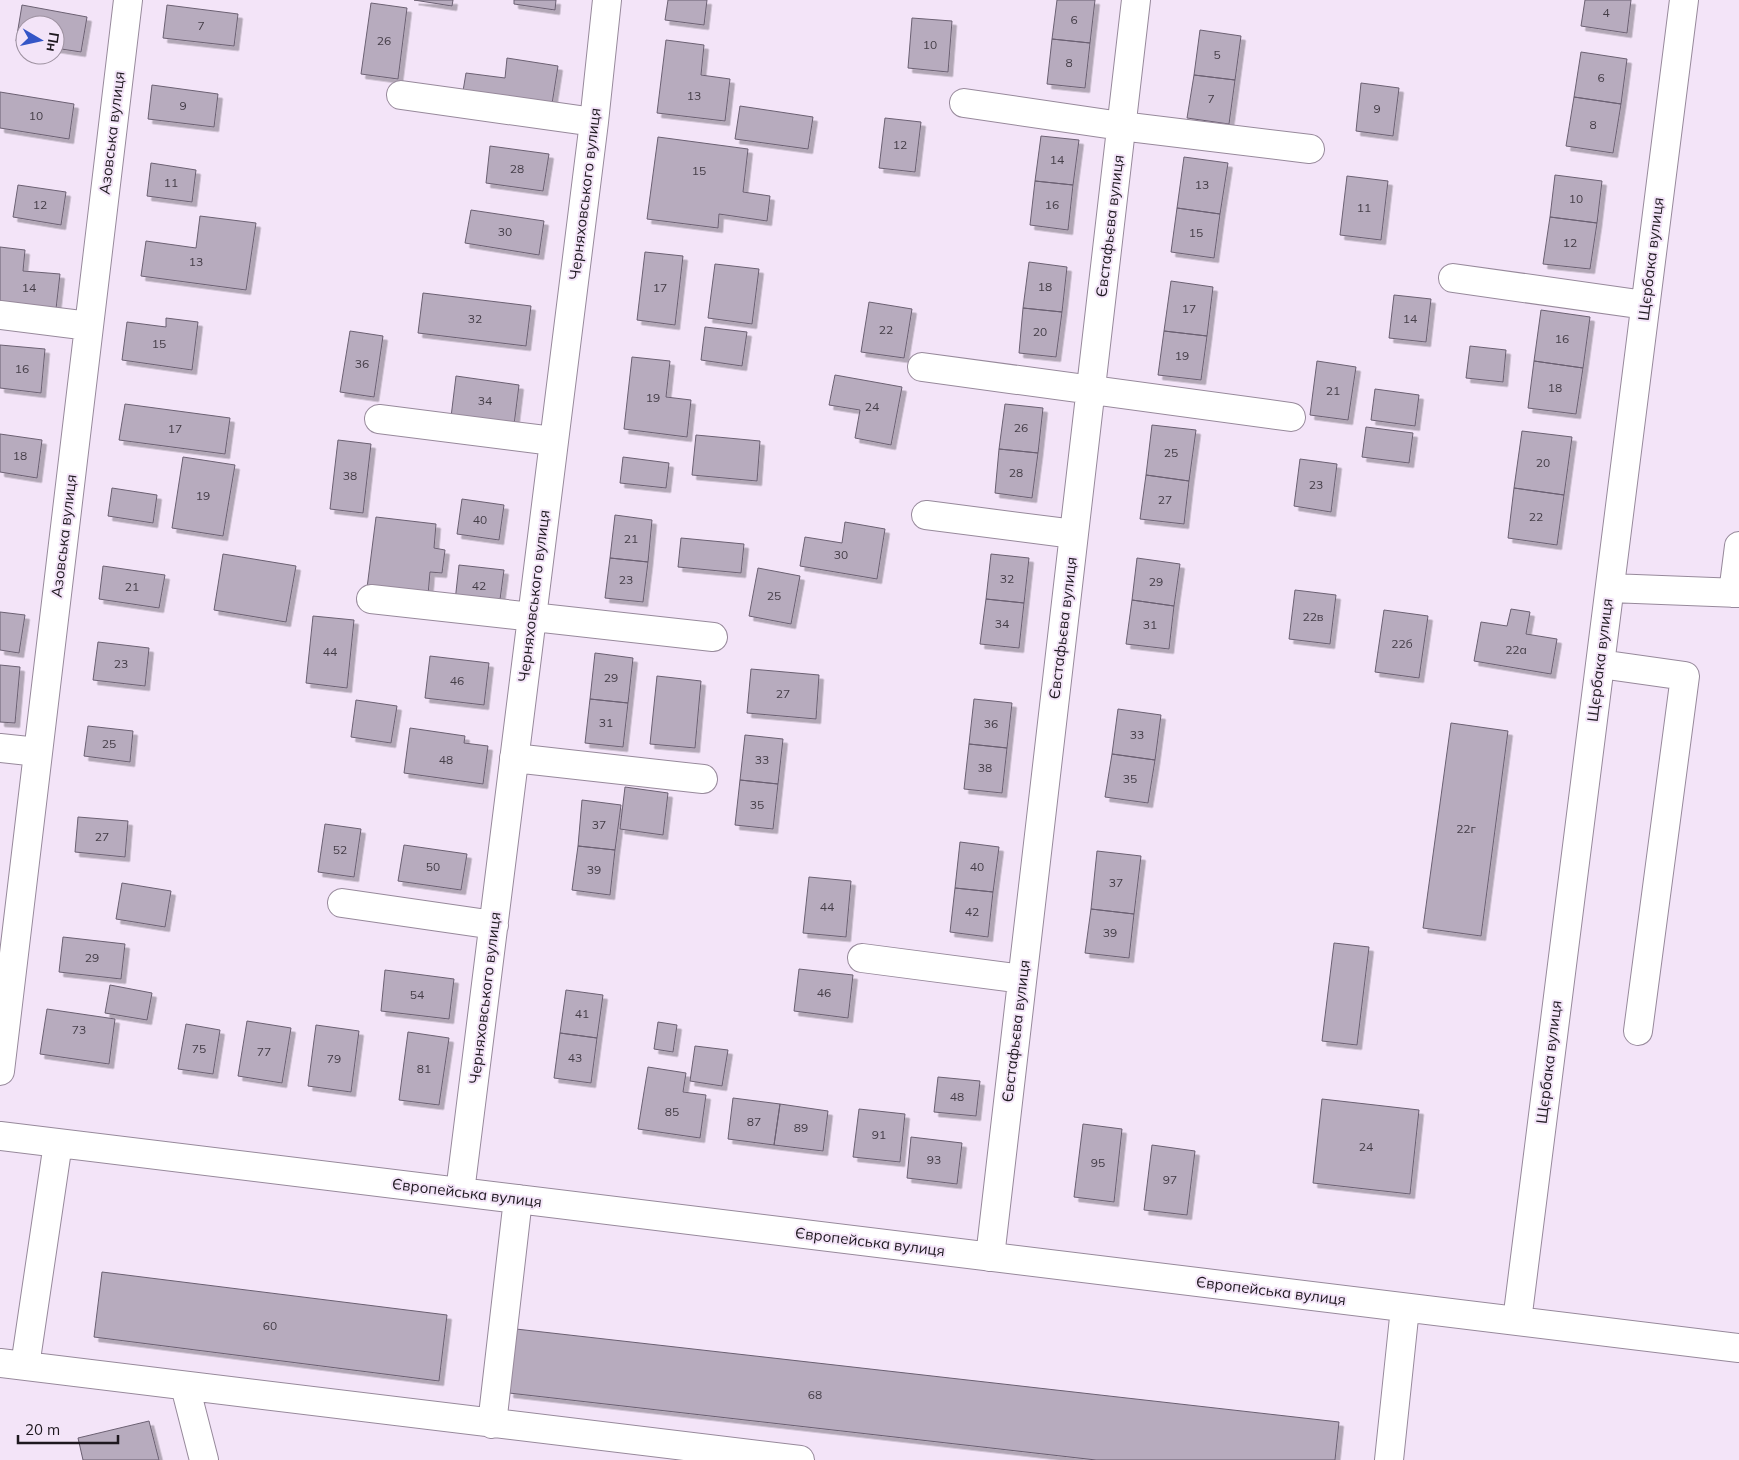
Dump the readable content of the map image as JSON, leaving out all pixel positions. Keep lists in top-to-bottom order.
{
  "streets": {
    "street": [
      "Азовська вулиця",
      "Черняховського вулиця",
      "Євстафьєва вулиця",
      "Щєрбака вулиця",
      "Європейська вулиця"
    ]
  },
  "crossings": [
    ["Черняховського вулиця", "Європейська вулиця"],
    ["Євстафьєва вулиця", "Європейська вулиця"],
    ["Щєрбака вулиця", "Європейська вулиця"]
  ],
  "house_numbers": [
    "4",
    "6",
    "7",
    "26",
    "10",
    "5",
    "8",
    "6",
    "13",
    "7",
    "9",
    "9",
    "10",
    "8",
    "12",
    "14",
    "28",
    "15",
    "11",
    "13",
    "10",
    "12",
    "16",
    "11",
    "30",
    "15",
    "12",
    "13",
    "18",
    "14",
    "17",
    "17",
    "32",
    "14",
    "22",
    "20",
    "16",
    "15",
    "19",
    "36",
    "16",
    "18",
    "21",
    "19",
    "34",
    "24",
    "26",
    "17",
    "25",
    "18",
    "20",
    "28",
    "38",
    "23",
    "19",
    "27",
    "22",
    "40",
    "21",
    "30",
    "32",
    "23",
    "29",
    "42",
    "21",
    "25",
    "22в",
    "34",
    "31",
    "22б",
    "22а",
    "44",
    "23",
    "29",
    "46",
    "27",
    "31",
    "36",
    "33",
    "25",
    "48",
    "33",
    "38",
    "35",
    "35",
    "37",
    "22г",
    "27",
    "52",
    "50",
    "40",
    "39",
    "37",
    "44",
    "42",
    "39",
    "29",
    "46",
    "54",
    "41",
    "73",
    "75",
    "77",
    "43",
    "79",
    "81",
    "48",
    "85",
    "87",
    "89",
    "91",
    "24",
    "93",
    "95",
    "97",
    "60",
    "68"
  ],
  "scale_bar": "20 m",
  "north": "right"
}
